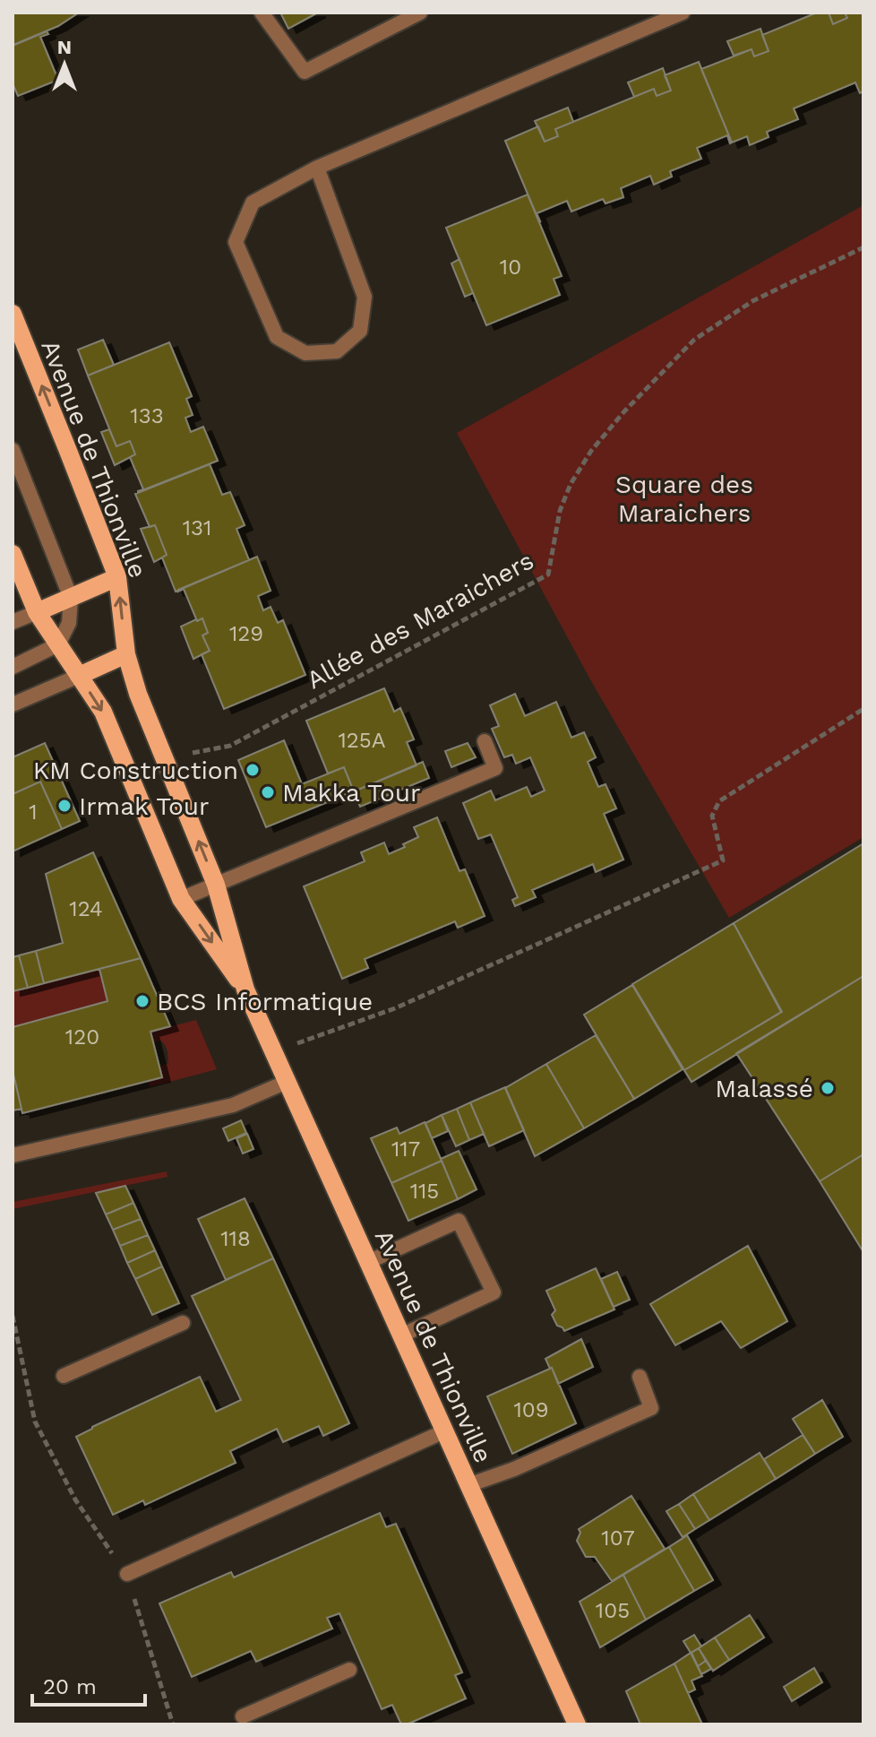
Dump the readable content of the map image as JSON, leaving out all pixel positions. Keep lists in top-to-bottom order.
{
  "streets": {
    "main road": ["Avenue de Thionville"],
    "path": ["Allée des Maraichers"]
  },
  "parks": ["Square des Maraichers"],
  "places": [
    "KM Construction",
    "Makka Tour",
    "Irmak Tour",
    "BCS Informatique",
    "Malassé"
  ],
  "house_numbers": [
    "10",
    "133",
    "131",
    "129",
    "125A",
    "1",
    "124",
    "120",
    "117",
    "115",
    "118",
    "109",
    "107",
    "105"
  ],
  "scale_bar": "20 m",
  "north": "top"
}
